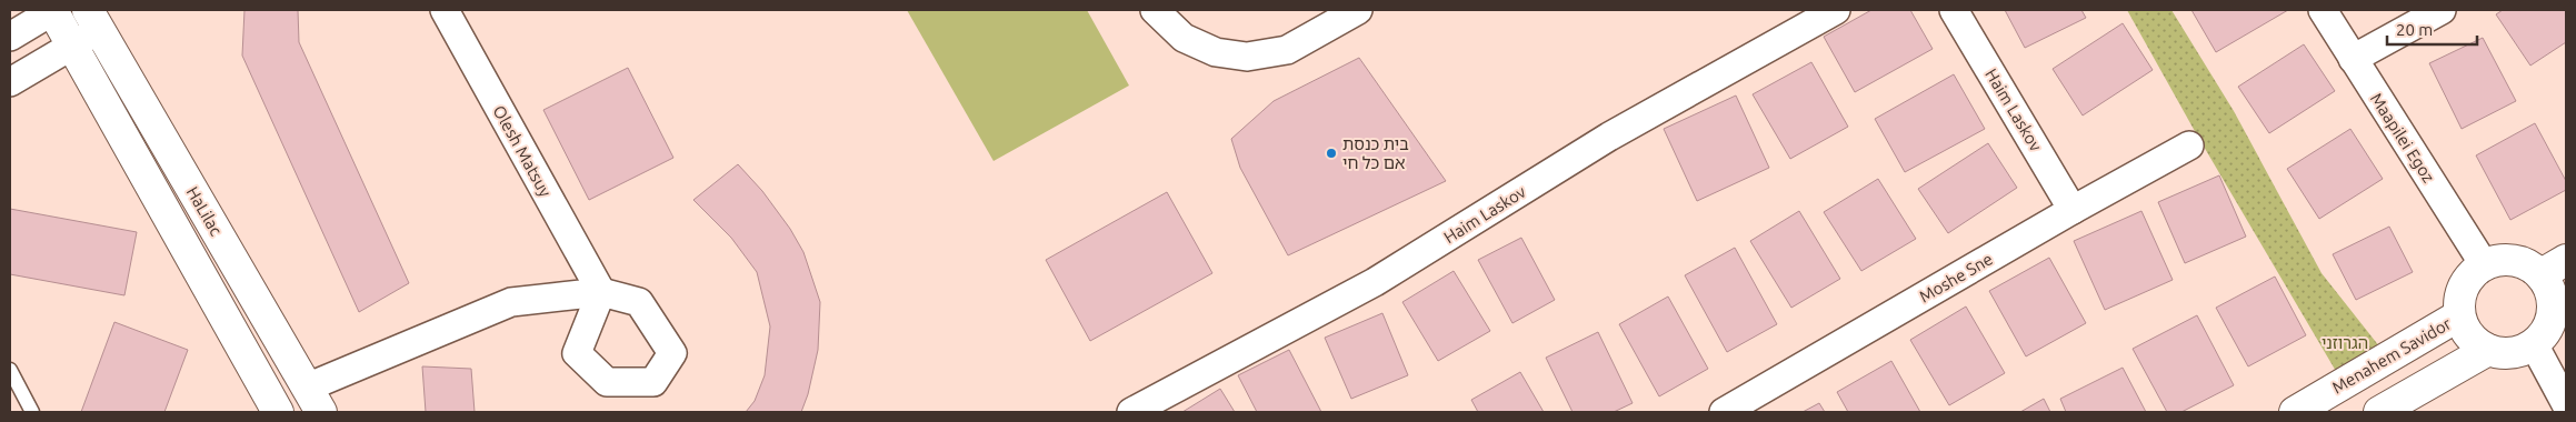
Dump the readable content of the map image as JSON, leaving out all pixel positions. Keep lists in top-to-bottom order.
{
  "streets": {
    "street": [
      "Haim Laskov",
      "Maapilei Egoz",
      "Olesh Matsuy",
      "HaLilac",
      "Moshe Sne",
      "Menahem Savidor"
    ]
  },
  "crossings": [
    ["Haim Laskov", "Moshe Sne"],
    ["Maapilei Egoz", "Menahem Savidor"],
    ["Olesh Matsuy", "HaLilac"]
  ],
  "parks": ["הגרוזני"],
  "places": ["בית כנסת אם כל חי"],
  "scale_bar": "20 m"
}
